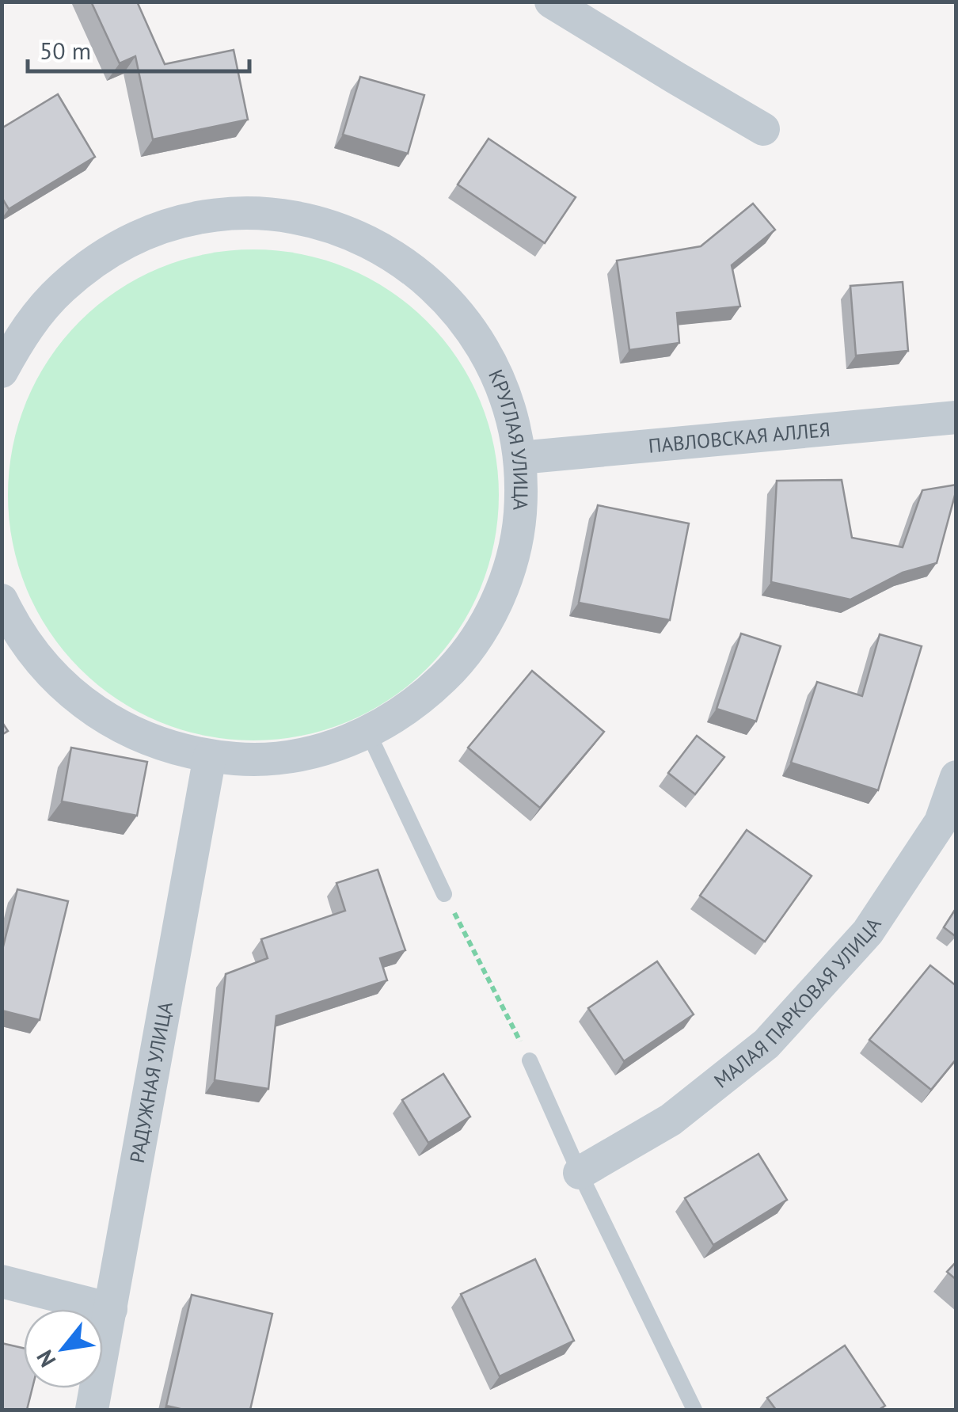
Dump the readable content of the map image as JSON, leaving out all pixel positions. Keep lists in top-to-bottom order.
{
  "streets": {
    "street": [
      "ПАВЛОВСКАЯ АЛЛЕЯ",
      "КРУГЛАЯ УЛИЦА",
      "МАЛАЯ ПАРКОВАЯ УЛИЦА",
      "РАДУЖНАЯ УЛИЦА"
    ]
  },
  "crossings": [
    ["ПАВЛОВСКАЯ АЛЛЕЯ", "КРУГЛАЯ УЛИЦА"],
    ["КРУГЛАЯ УЛИЦА", "РАДУЖНАЯ УЛИЦА"]
  ],
  "scale_bar": "50 m",
  "north": "bottom left"
}
